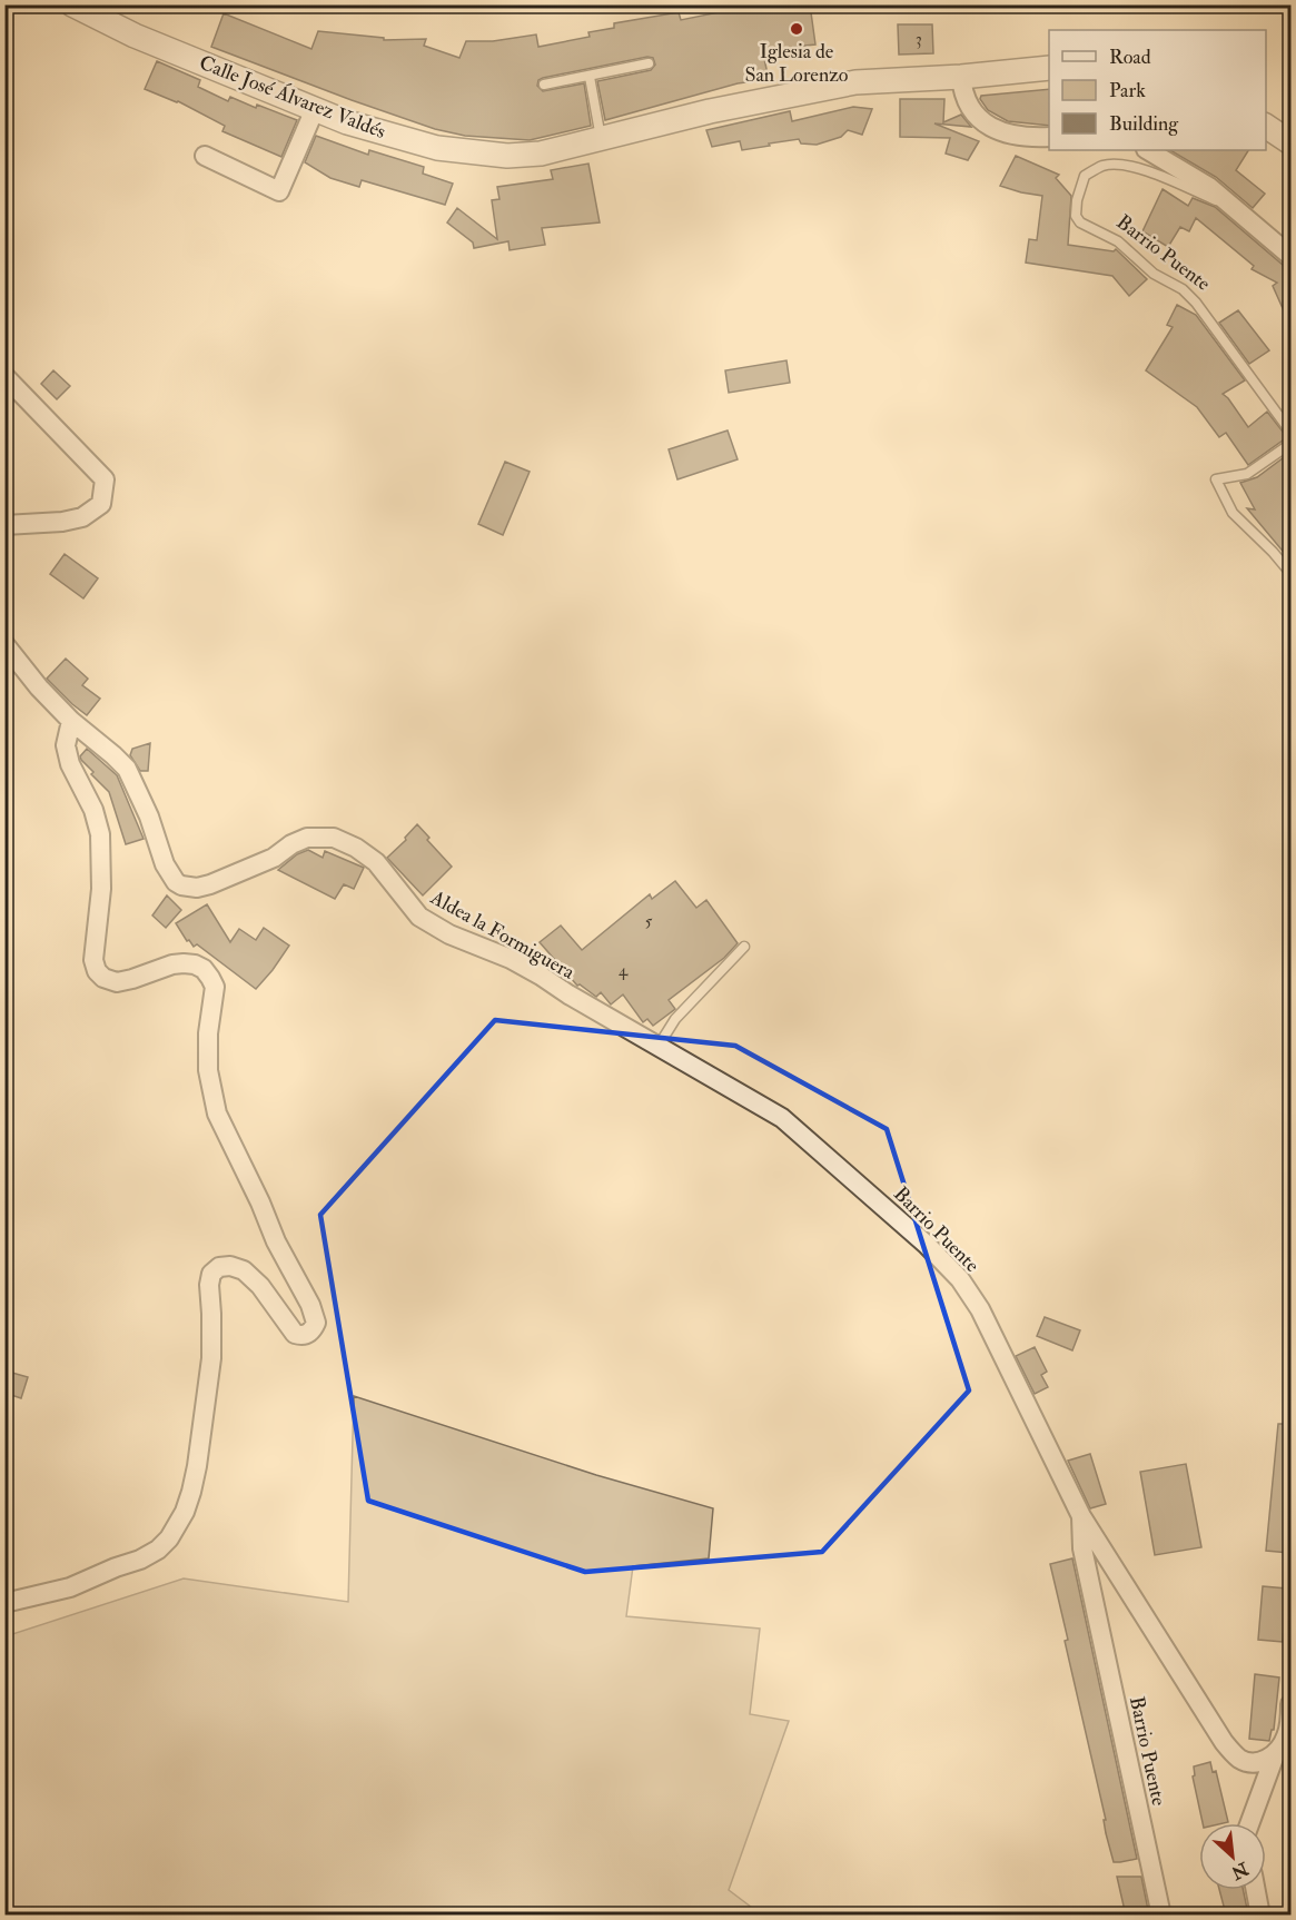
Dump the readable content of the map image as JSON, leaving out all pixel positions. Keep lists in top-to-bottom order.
{
  "streets": {
    "street": ["Calle José Álvarez Valdés", "Barrio Puente", "Aldea la Formiguera"]
  },
  "crossings": [
    ["Barrio Puente", "Aldea la Formiguera"]
  ],
  "places": ["Iglesia de San Lorenzo"],
  "house_numbers": ["3", "5", "4"],
  "legend": ["Road", "Park", "Building"],
  "north": "bottom right"
}
